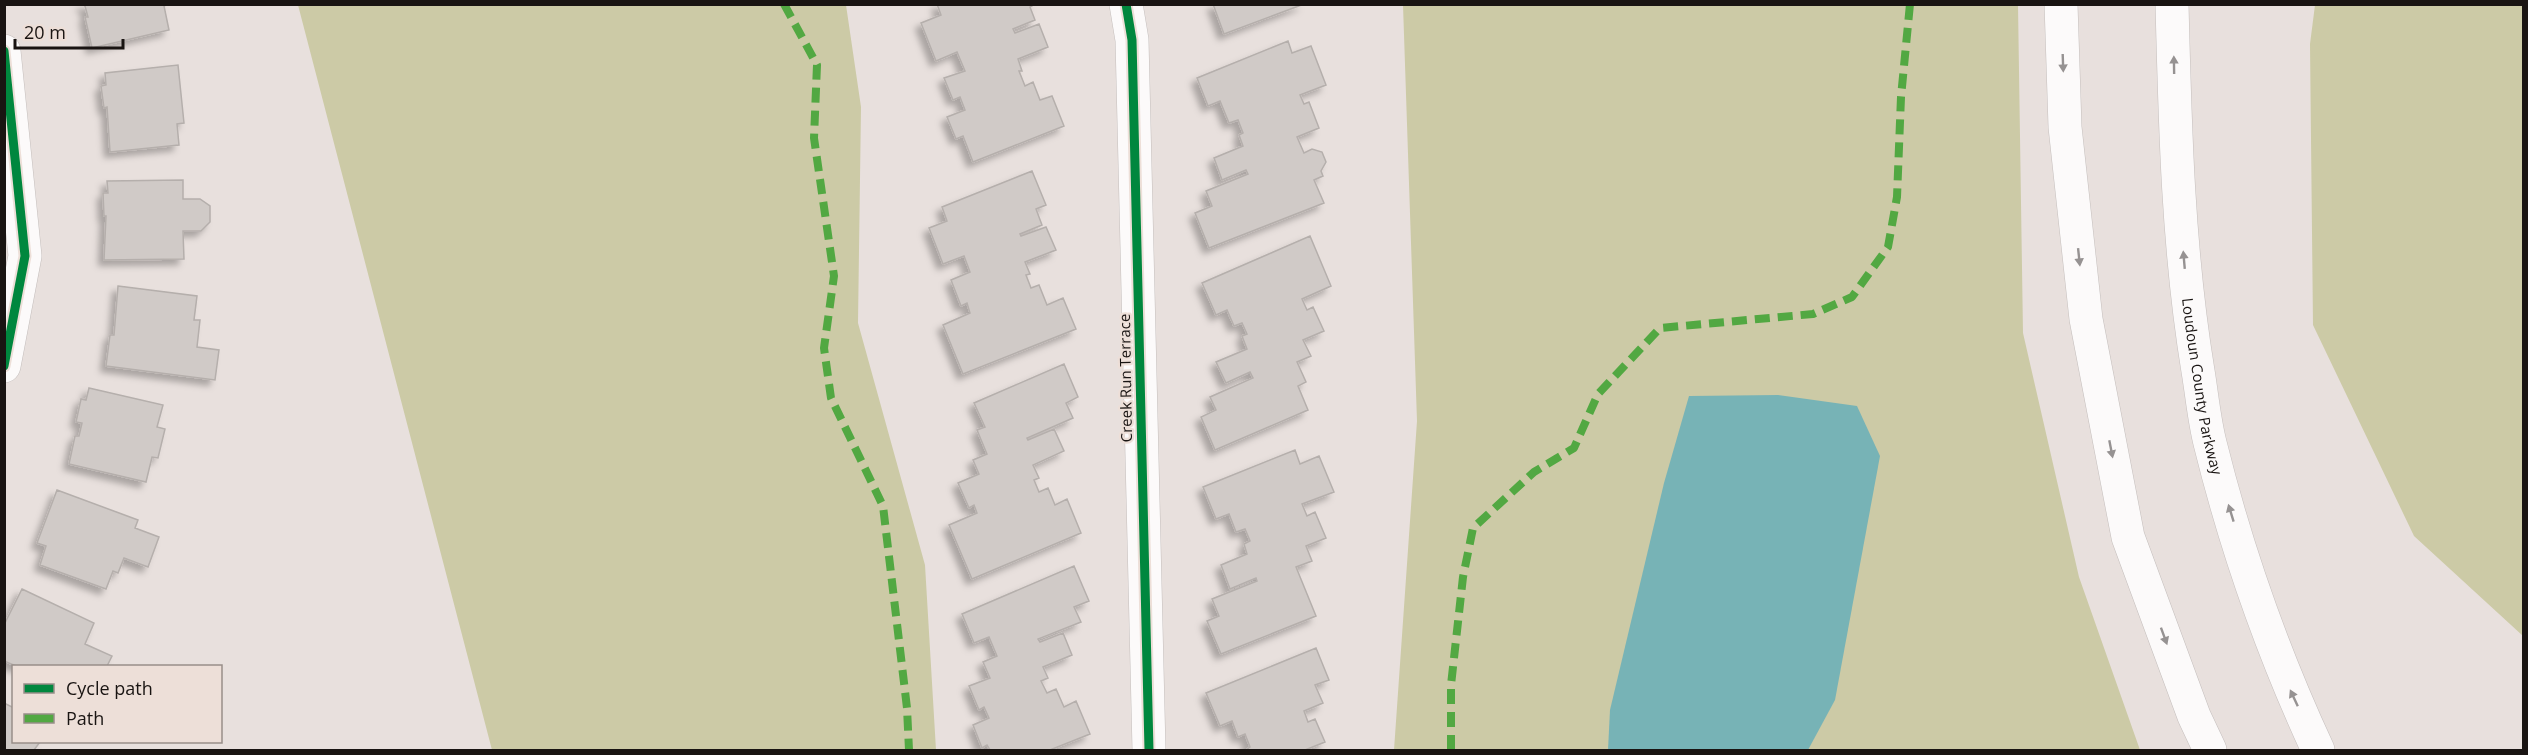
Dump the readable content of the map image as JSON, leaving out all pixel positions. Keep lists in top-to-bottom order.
{
  "streets": {
    "main road": ["Creek Run Terrace", "Loudoun County Parkway"]
  },
  "legend": ["Cycle path", "Path"],
  "scale_bar": "20 m"
}
